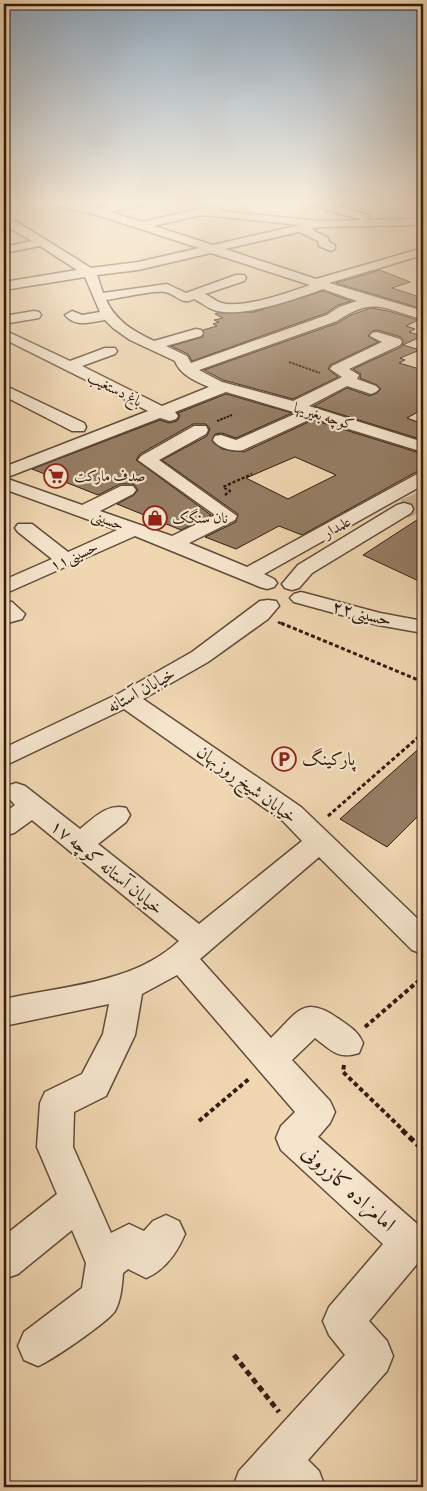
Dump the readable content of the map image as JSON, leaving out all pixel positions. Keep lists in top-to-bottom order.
{
  "streets": {
    "street": [
      "باغ دستغیب",
      "کوچه بغیریها",
      "حسینی",
      "علمدار",
      "حسینی۱۱",
      "حسینی۲۲",
      "خیابان آستانه",
      "خیابان شیخ روزبهان",
      "خیابان آستانه کوچه ۱۷",
      "امامزاده کازرونی"
    ]
  },
  "crossings": [
    ["حسینی", "علمدار"],
    ["حسینی", "حسینی۱۱"],
    ["حسینی", "حسینی۲۲"],
    ["علمدار", "حسینی۲۲"],
    ["خیابان آستانه", "خیابان شیخ روزبهان"],
    ["خیابان آستانه کوچه ۱۷", "امامزاده کازرونی"]
  ],
  "places": {
    "supermarket": ["صدف مارکت"],
    "shop": ["نان سنگک"],
    "parking": ["پارکینگ"]
  }
}
